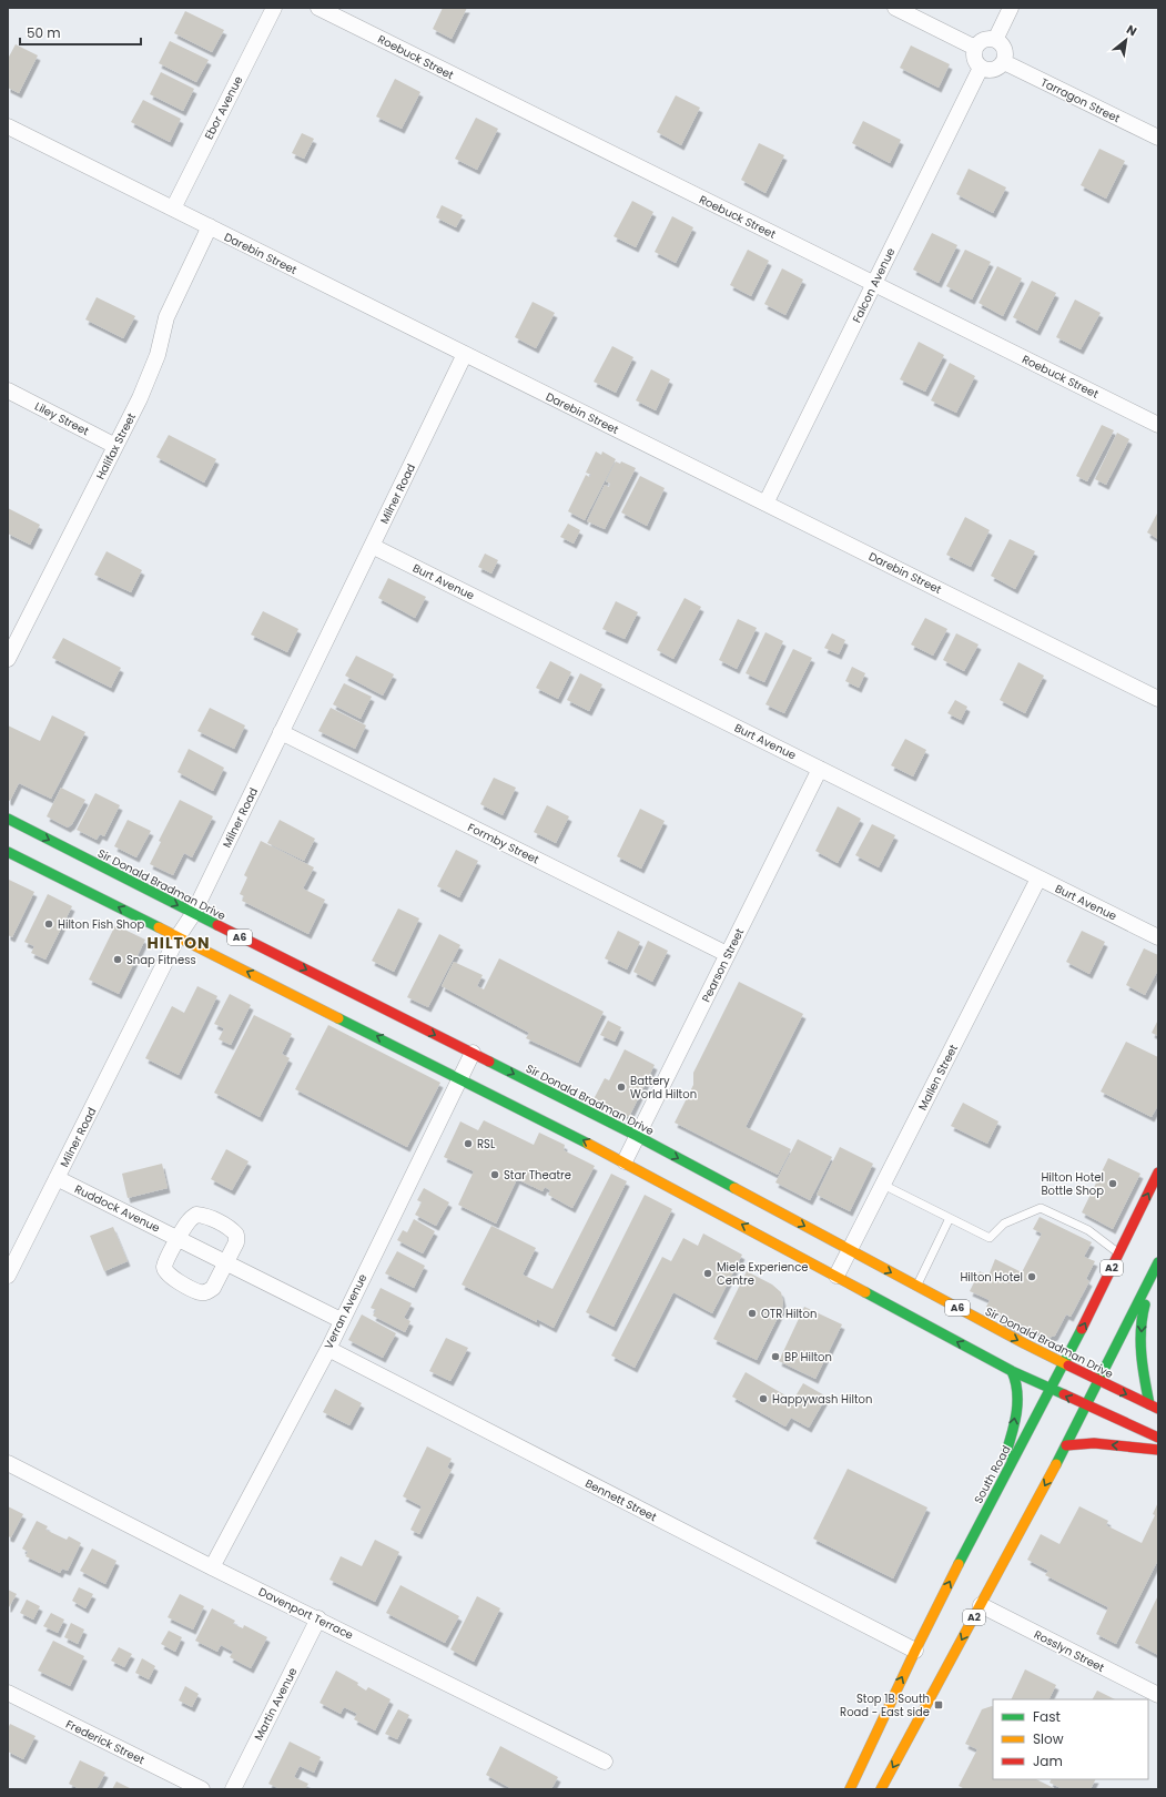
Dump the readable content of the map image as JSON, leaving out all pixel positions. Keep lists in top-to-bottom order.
{
  "streets": {
    "main road": [
      "Sir Donald Bradman Drive",
      "A6",
      "A2",
      "South Road"
    ],
    "street": [
      "Roebuck Street",
      "Tarragon Street",
      "Ebor Avenue",
      "Darebin Street",
      "Falcon Avenue",
      "Liley Street",
      "Halifax Street",
      "Milner Road",
      "Burt Avenue",
      "Formby Street",
      "Pearson Street",
      "Mallen Street",
      "Ruddock Avenue",
      "Verran Avenue",
      "Bennett Street",
      "Davenport Terrace",
      "Rosslyn Street",
      "Martin Avenue",
      "Frederick Street"
    ]
  },
  "crossings": [
    ["Roebuck Street", "Falcon Avenue"],
    ["Tarragon Street", "Falcon Avenue"],
    ["Ebor Avenue", "Darebin Street"],
    ["Darebin Street", "Falcon Avenue"],
    ["Darebin Street", "Halifax Street"],
    ["Darebin Street", "Milner Road"],
    ["Liley Street", "Halifax Street"],
    ["Milner Road", "Burt Avenue"],
    ["Milner Road", "Formby Street"],
    ["Milner Road", "Sir Donald Bradman Drive"],
    ["Milner Road", "A6"],
    ["Milner Road", "Ruddock Avenue"],
    ["Burt Avenue", "Pearson Street"],
    ["Burt Avenue", "Mallen Street"],
    ["Formby Street", "Pearson Street"],
    ["Sir Donald Bradman Drive", "Pearson Street"],
    ["Sir Donald Bradman Drive", "Mallen Street"],
    ["Sir Donald Bradman Drive", "A2"],
    ["Sir Donald Bradman Drive", "Verran Avenue"],
    ["Sir Donald Bradman Drive", "South Road"],
    ["A6", "Pearson Street"],
    ["A6", "Mallen Street"],
    ["A6", "A2"],
    ["A6", "Verran Avenue"],
    ["A6", "South Road"],
    ["Ruddock Avenue", "Verran Avenue"],
    ["A2", "Rosslyn Street"],
    ["Verran Avenue", "Bennett Street"],
    ["Verran Avenue", "Davenport Terrace"],
    ["South Road", "Bennett Street"],
    ["Davenport Terrace", "Martin Avenue"]
  ],
  "districts": ["HILTON"],
  "places": {
    "other": [
      "Hilton Fish Shop",
      "Snap Fitness",
      "Battery World Hilton",
      "RSL",
      "Star Theatre",
      "Hilton Hotel Bottle Shop",
      "Miele Experience Centre",
      "Hilton Hotel",
      "OTR Hilton",
      "BP Hilton",
      "Happywash Hilton"
    ],
    "transit": ["Stop 1B South Road - East side"]
  },
  "legend": ["Fast", "Slow", "Jam"],
  "scale_bar": "50 m",
  "north": "top right"
}
